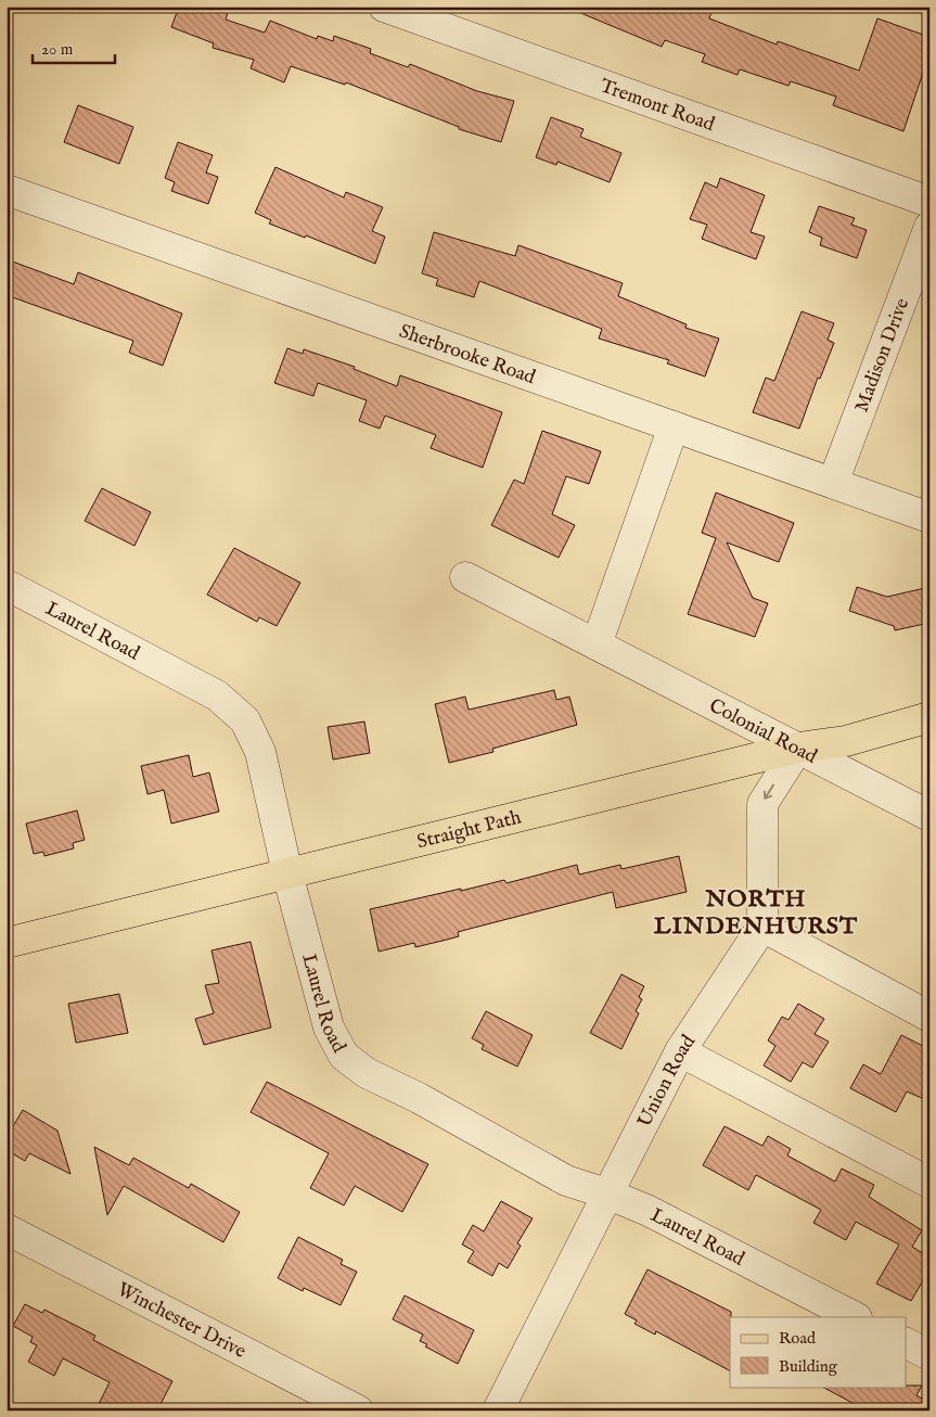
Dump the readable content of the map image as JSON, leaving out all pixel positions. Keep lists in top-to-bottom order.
{
  "streets": {
    "main road": ["Straight Path"],
    "street": [
      "Tremont Road",
      "Sherbrooke Road",
      "Madison Drive",
      "Laurel Road",
      "Colonial Road",
      "Union Road",
      "Winchester Drive"
    ]
  },
  "crossings": [
    ["Sherbrooke Road", "Madison Drive"],
    ["Laurel Road", "Straight Path"],
    ["Laurel Road", "Union Road"],
    ["Colonial Road", "Straight Path"]
  ],
  "districts": ["NORTH LINDENHURST"],
  "legend": ["Road", "Building"],
  "scale_bar": "20 m"
}
